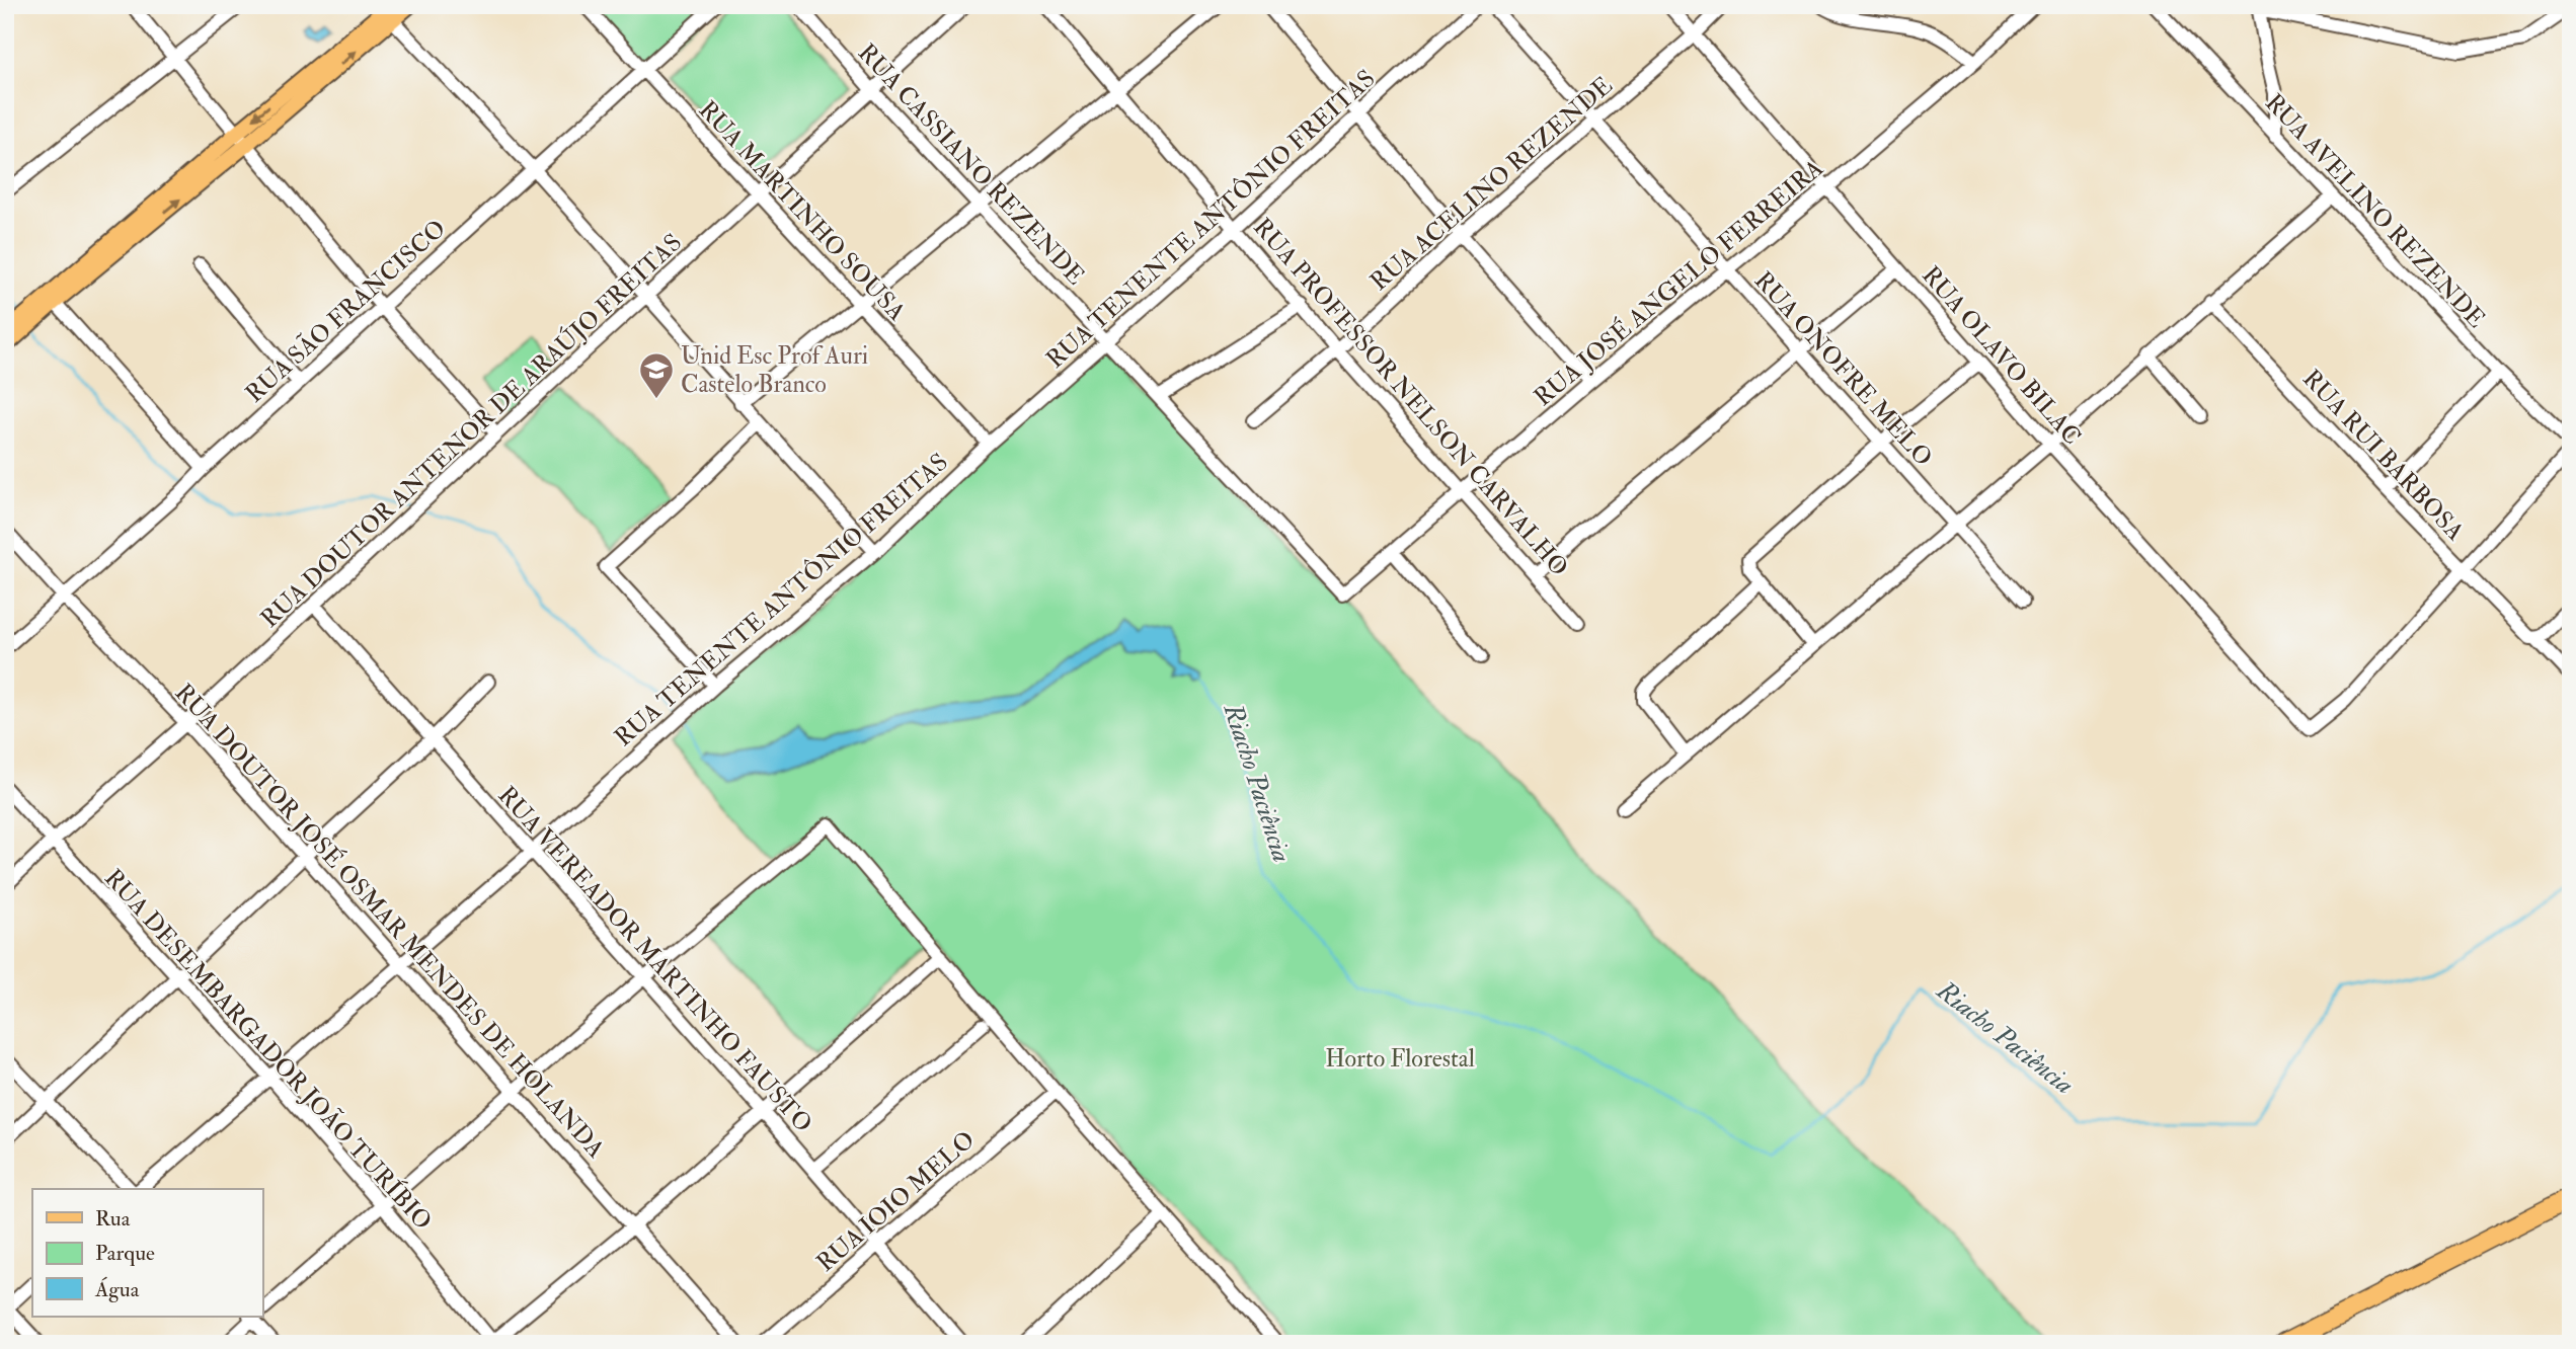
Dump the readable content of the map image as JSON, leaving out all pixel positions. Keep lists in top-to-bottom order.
{
  "streets": {
    "street": [
      "RUA CASSIANO REZENDE",
      "RUA ACELINO REZENDE",
      "RUA MARTINHO SOUSA",
      "RUA AVELINO REZENDE",
      "RUA TENENTE ANTÔNIO FREITAS",
      "RUA JOSÉ ANGELO FERREIRA",
      "RUA SÃO FRANCISCO",
      "RUA OLAVO BILAC",
      "RUA ONOFRE MELO",
      "RUA PROFESSOR NELSON CARVALHO",
      "RUA DOUTOR ANTENOR DE ARAÚJO FREITAS",
      "RUA RUI BARBOSA",
      "RUA DOUTOR JOSÉ OSMAR MENDES DE HOLANDA",
      "RUA VEREADOR MARTINHO FAUSTO",
      "RUA DESEMBARGADOR JOÃO TURÍBIO",
      "RUA IOIO MELO"
    ]
  },
  "crossings": [
    ["RUA CASSIANO REZENDE", "RUA TENENTE ANTÔNIO FREITAS"],
    ["RUA CASSIANO REZENDE", "RUA JOSÉ ANGELO FERREIRA"],
    ["RUA CASSIANO REZENDE", "RUA DOUTOR ANTENOR DE ARAÚJO FREITAS"],
    ["RUA ACELINO REZENDE", "RUA OLAVO BILAC"],
    ["RUA ACELINO REZENDE", "RUA ONOFRE MELO"],
    ["RUA ACELINO REZENDE", "RUA PROFESSOR NELSON CARVALHO"],
    ["RUA MARTINHO SOUSA", "RUA TENENTE ANTÔNIO FREITAS"],
    ["RUA MARTINHO SOUSA", "RUA SÃO FRANCISCO"],
    ["RUA MARTINHO SOUSA", "RUA DOUTOR ANTENOR DE ARAÚJO FREITAS"],
    ["RUA TENENTE ANTÔNIO FREITAS", "RUA PROFESSOR NELSON CARVALHO"],
    ["RUA TENENTE ANTÔNIO FREITAS", "RUA DOUTOR JOSÉ OSMAR MENDES DE HOLANDA"],
    ["RUA TENENTE ANTÔNIO FREITAS", "RUA VEREADOR MARTINHO FAUSTO"],
    ["RUA TENENTE ANTÔNIO FREITAS", "RUA DESEMBARGADOR JOÃO TURÍBIO"],
    ["RUA JOSÉ ANGELO FERREIRA", "RUA OLAVO BILAC"],
    ["RUA JOSÉ ANGELO FERREIRA", "RUA ONOFRE MELO"],
    ["RUA JOSÉ ANGELO FERREIRA", "RUA PROFESSOR NELSON CARVALHO"],
    ["RUA SÃO FRANCISCO", "RUA DOUTOR JOSÉ OSMAR MENDES DE HOLANDA"],
    ["RUA OLAVO BILAC", "RUA RUI BARBOSA"],
    ["RUA DOUTOR ANTENOR DE ARAÚJO FREITAS", "RUA DOUTOR JOSÉ OSMAR MENDES DE HOLANDA"],
    ["RUA DOUTOR ANTENOR DE ARAÚJO FREITAS", "RUA VEREADOR MARTINHO FAUSTO"],
    ["RUA DOUTOR ANTENOR DE ARAÚJO FREITAS", "RUA DESEMBARGADOR JOÃO TURÍBIO"],
    ["RUA VEREADOR MARTINHO FAUSTO", "RUA IOIO MELO"]
  ],
  "water": ["Riacho Paciência"],
  "parks": ["Horto Florestal"],
  "places": {
    "school or university": ["Unid Esc Prof Auri Castelo Branco"]
  },
  "legend": ["Rua", "Parque", "Água"]
}
